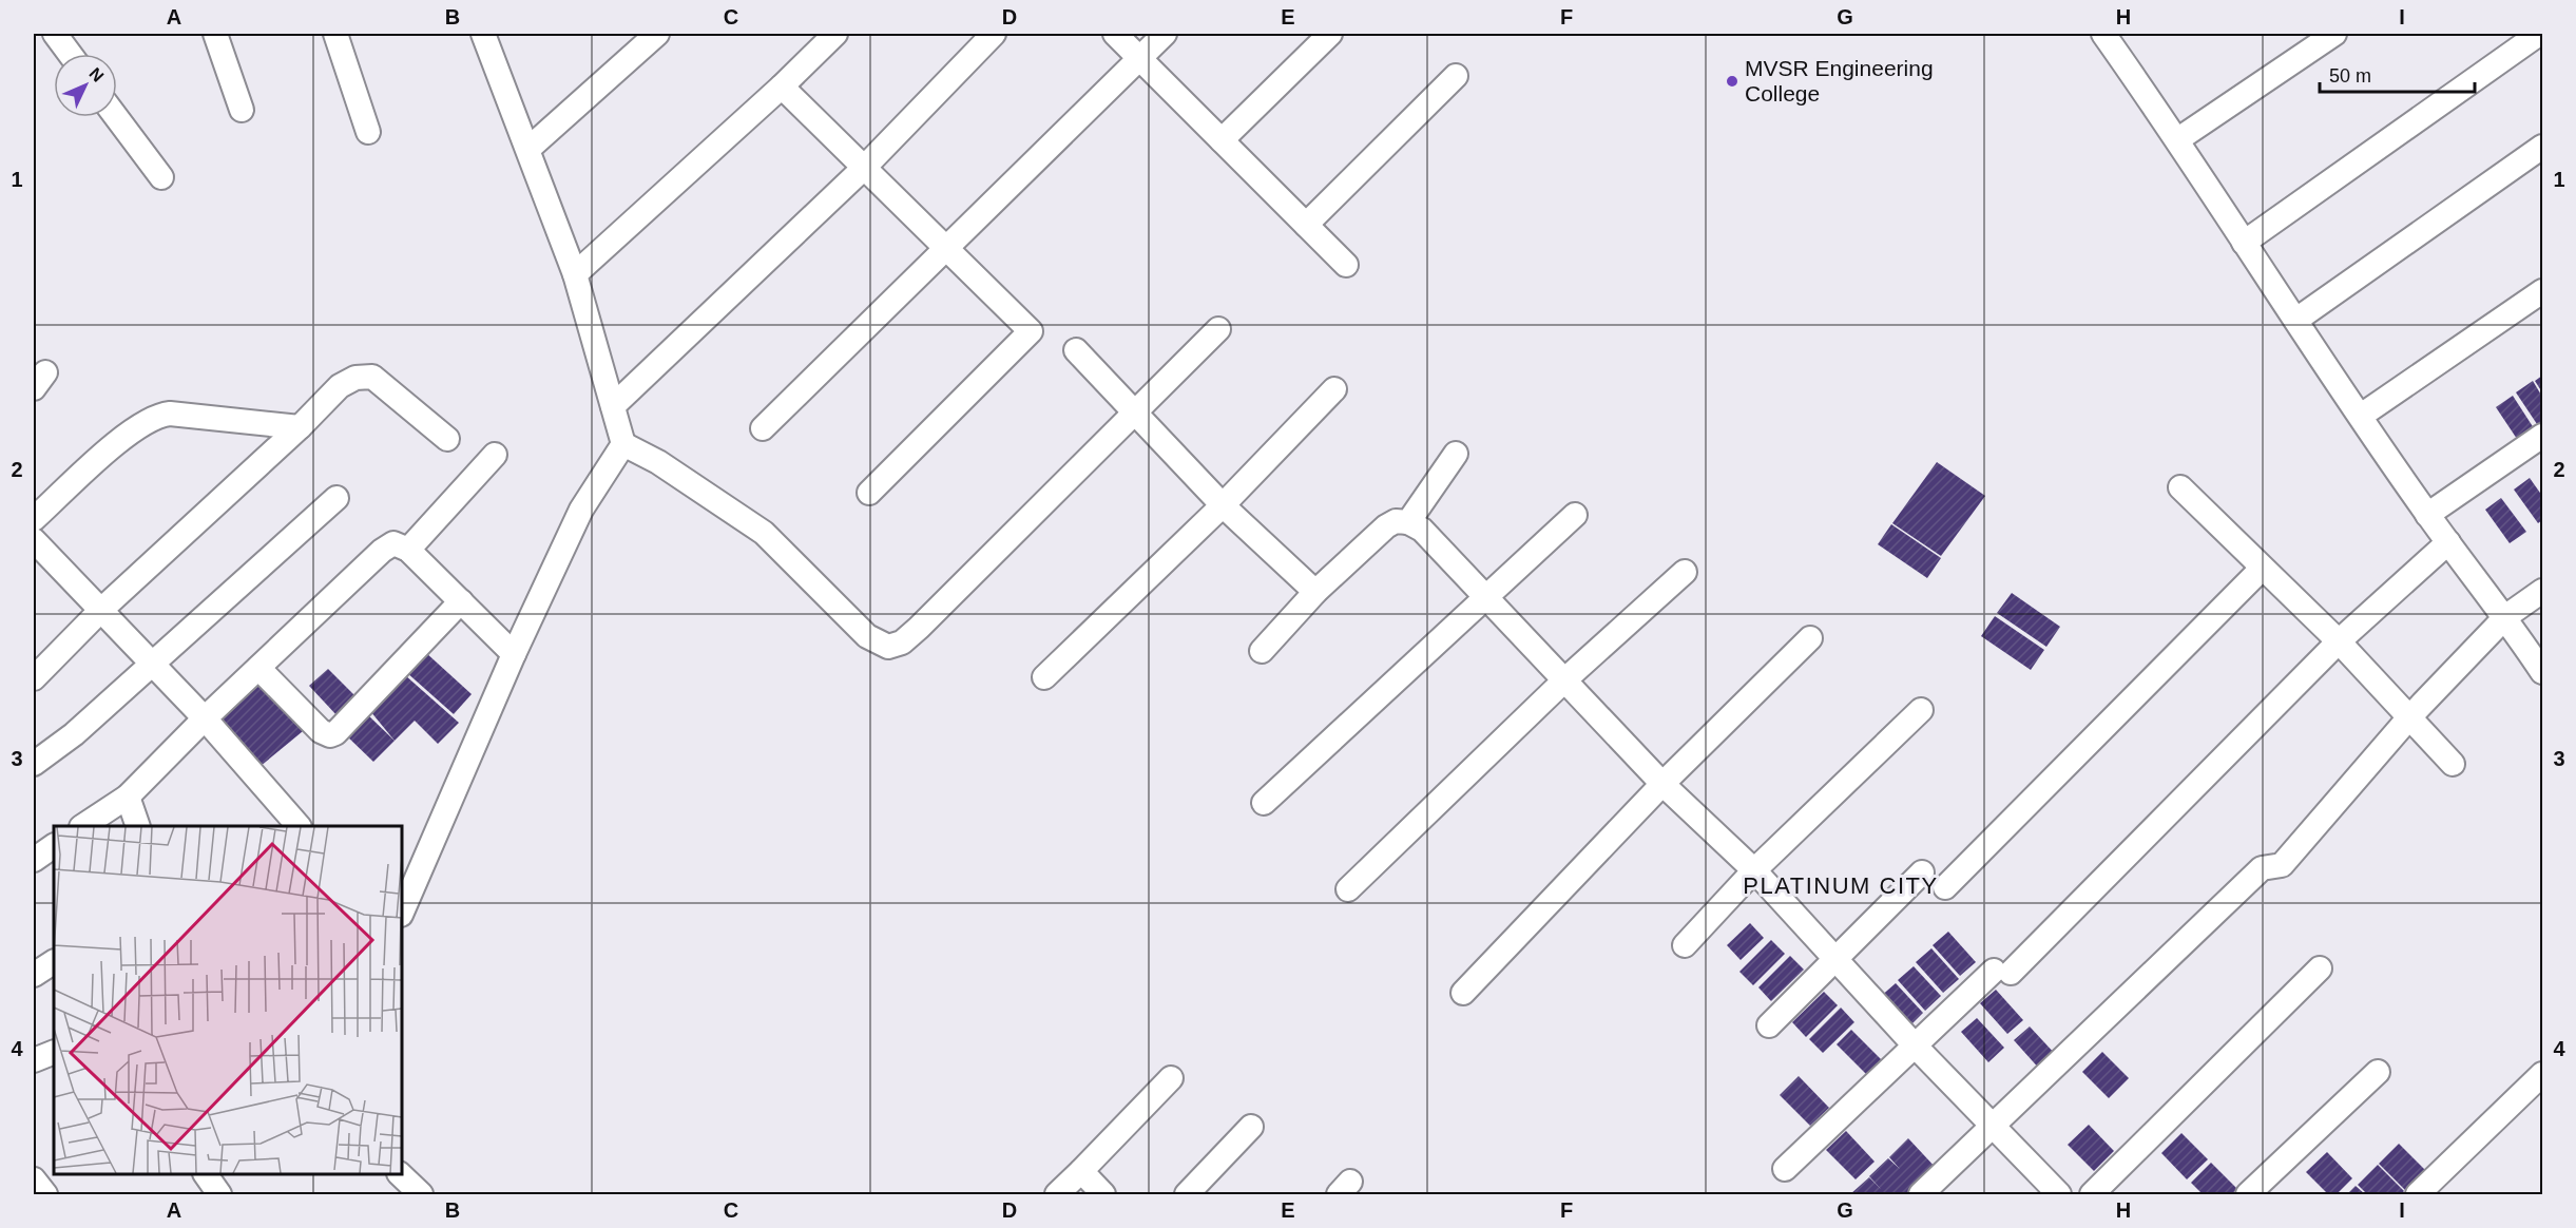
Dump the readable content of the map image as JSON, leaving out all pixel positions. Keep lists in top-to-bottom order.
{
  "districts": ["PLATINUM CITY"],
  "places": ["MVSR Engineering College"],
  "scale_bar": "50 m",
  "north": "top right",
  "grid": {
    "columns": [
      "A",
      "B",
      "C",
      "D",
      "E",
      "F",
      "G",
      "H",
      "I"
    ],
    "rows": [
      "1",
      "2",
      "3",
      "4"
    ]
  }
}
